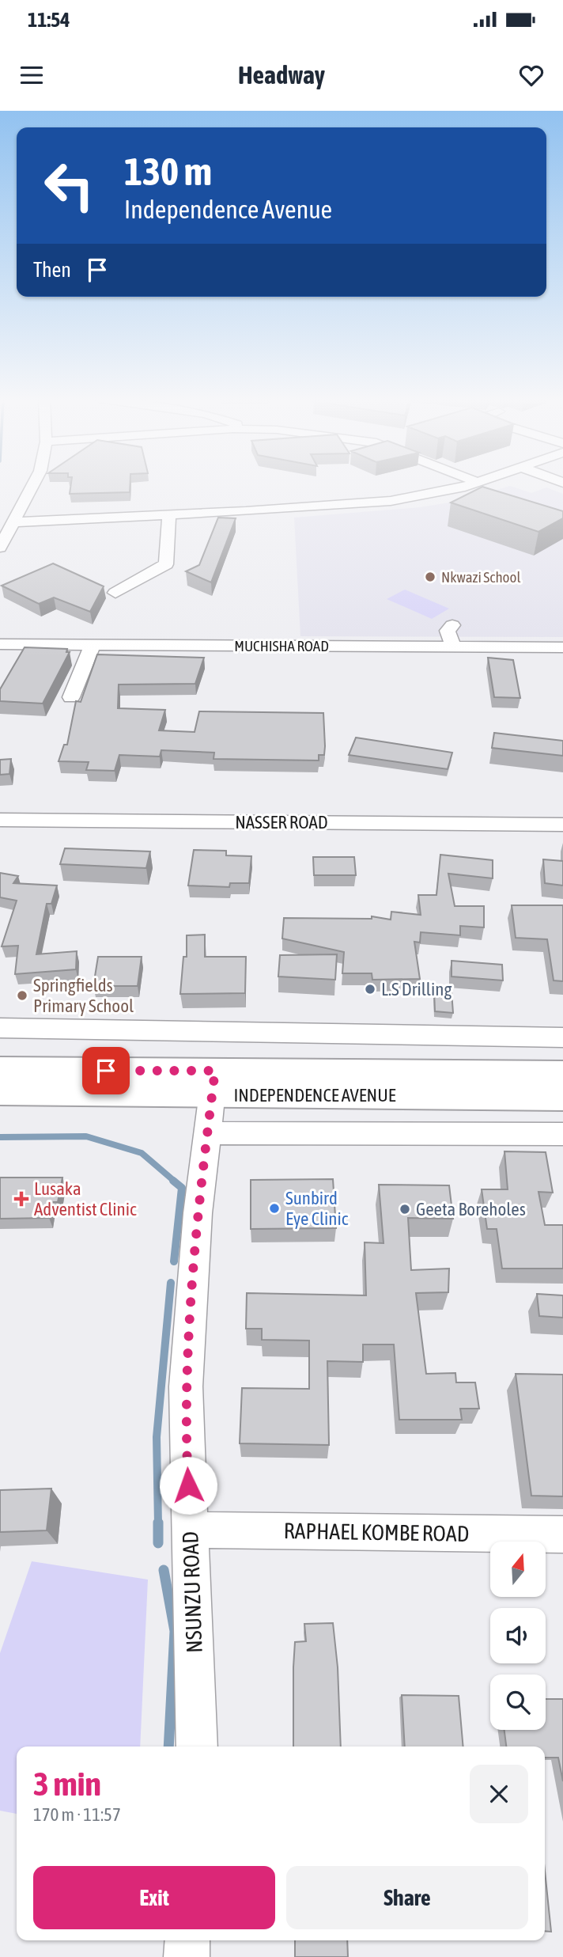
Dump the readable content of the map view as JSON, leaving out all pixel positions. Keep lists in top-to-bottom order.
{
  "streets": {
    "main road": ["INDEPENDENCE AVENUE"],
    "street": [
      "MUCHISHA ROAD",
      "NASSER ROAD",
      "RAPHAEL KOMBE ROAD",
      "NSUNZU ROAD"
    ]
  },
  "crossings": [
    ["INDEPENDENCE AVENUE", "NSUNZU ROAD"],
    ["RAPHAEL KOMBE ROAD", "NSUNZU ROAD"]
  ],
  "places": {
    "other": [
      "Nkwazi School",
      "L.S Drilling",
      "Springfields Primary School",
      "Sunbird Eye Clinic",
      "Geeta Boreholes"
    ],
    "health": ["Lusaka Adventist Clinic"]
  },
  "north": "top",
  "page": {
    "status": "11:54",
    "header": "Headway",
    "turn": ["130 m", "Independence Avenue"],
    "then": "Then",
    "heading": ["3 min", "170 m · 11:57"],
    "buttons": ["Exit", "Share"]
  }
}
